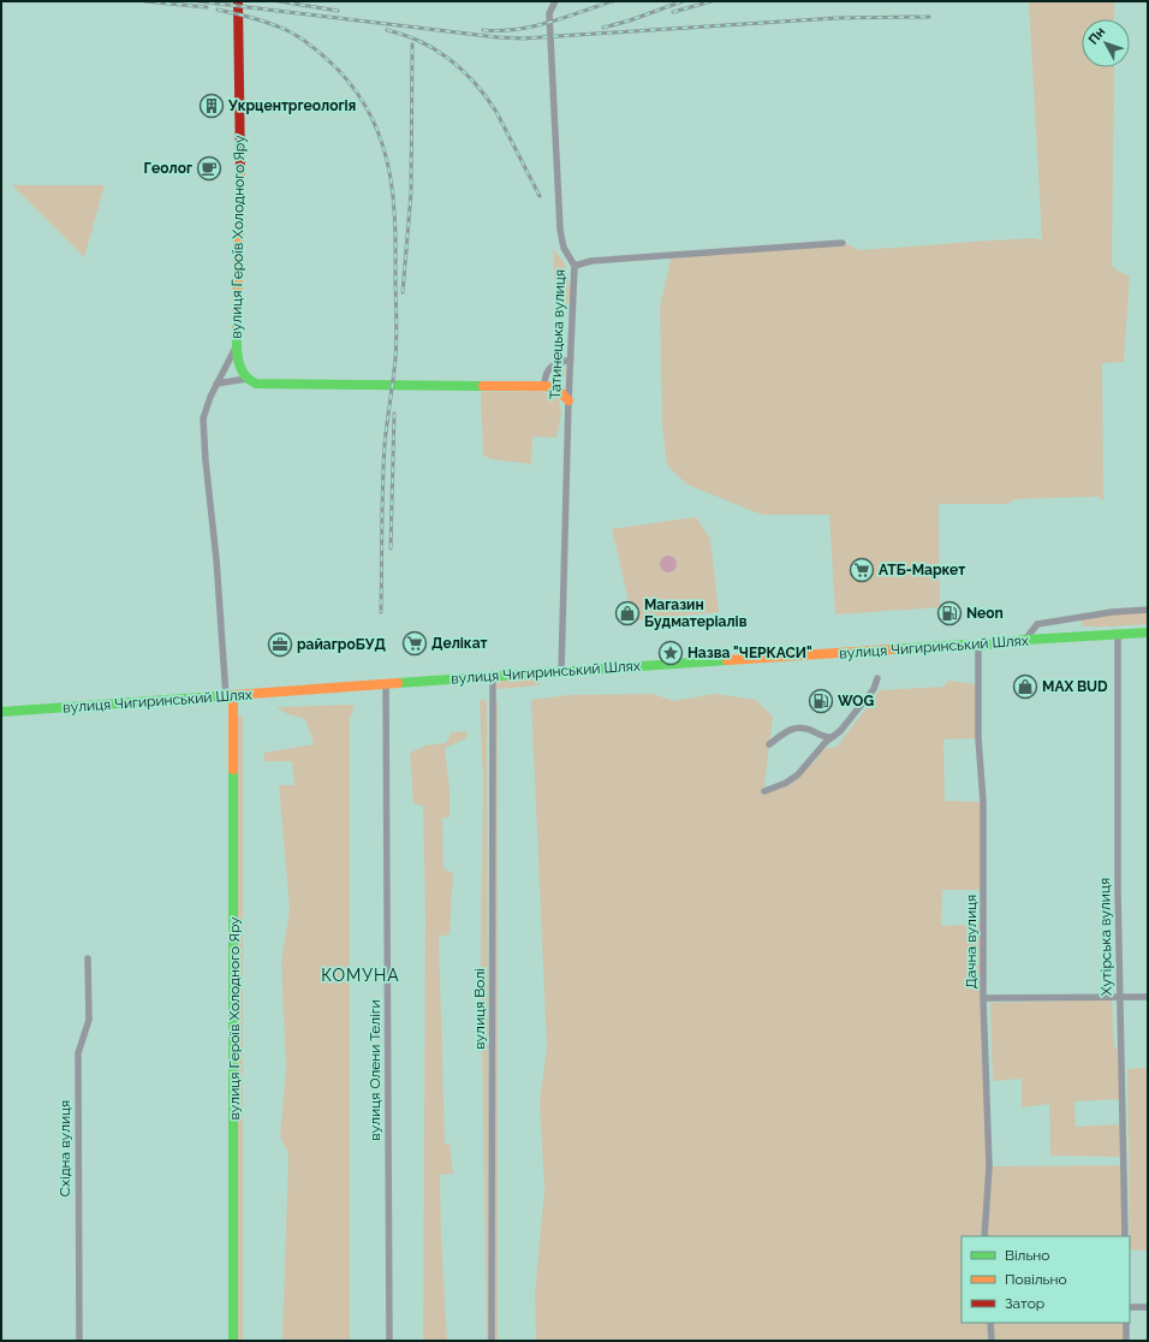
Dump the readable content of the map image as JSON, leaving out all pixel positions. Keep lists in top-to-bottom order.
{
  "streets": {
    "main road": ["вулиця Героїв Холодного Яру", "вулиця Чигиринський Шлях"],
    "street": [
      "Татинецька вулиця",
      "Хутірська вулиця",
      "Дачна вулиця",
      "вулиця Волі",
      "вулиця Олени Теліги",
      "Східна вулиця"
    ]
  },
  "crossings": [
    ["вулиця Героїв Холодного Яру", "вулиця Чигиринський Шлях"],
    ["Татинецька вулиця", "вулиця Чигиринський Шлях"],
    ["вулиця Чигиринський Шлях", "Хутірська вулиця"],
    ["вулиця Чигиринський Шлях", "Дачна вулиця"],
    ["вулиця Чигиринський Шлях", "вулиця Волі"],
    ["вулиця Чигиринський Шлях", "вулиця Олени Теліги"]
  ],
  "districts": ["КОМУНА"],
  "places": {
    "building": ["Укрцентргеологія"],
    "cafe": ["Геолог"],
    "supermarket": ["АТБ-Маркет", "Делікат"],
    "shop": ["Магазин Будматеріалів", "MAX BUD"],
    "fuel station": ["Neon", "WOG"],
    "office": ["райагроБУД"],
    "place": ["Назва \"ЧЕРКАСИ\""]
  },
  "legend": ["Вільно", "Повільно", "Затор"],
  "north": "top left"
}
